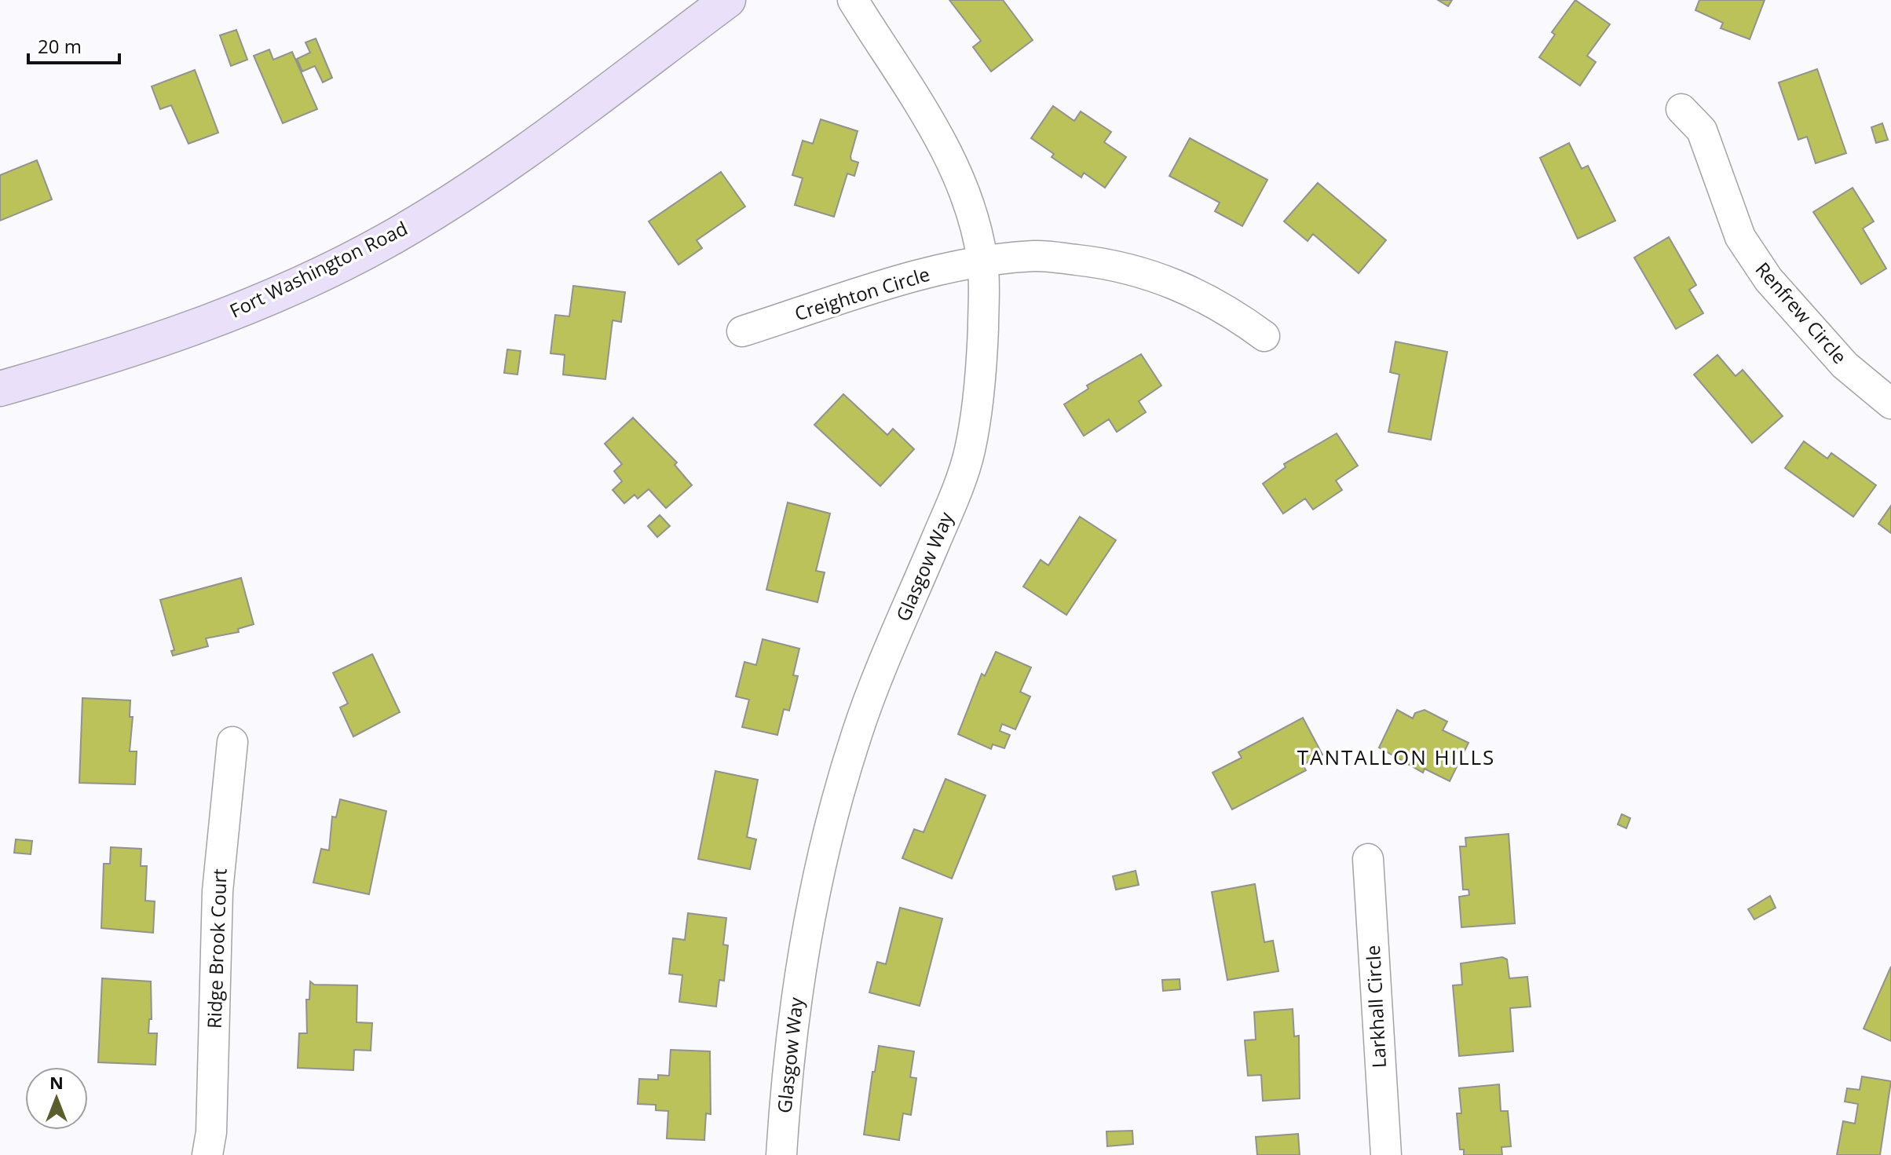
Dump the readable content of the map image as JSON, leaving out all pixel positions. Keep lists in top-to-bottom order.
{
  "streets": {
    "main road": ["Fort Washington Road"],
    "street": [
      "Creighton Circle",
      "Renfrew Circle",
      "Glasgow Way",
      "Ridge Brook Court",
      "Larkhall Circle"
    ]
  },
  "crossings": [
    ["Creighton Circle", "Glasgow Way"]
  ],
  "districts": ["TANTALLON HILLS"],
  "scale_bar": "20 m",
  "north": "top"
}
